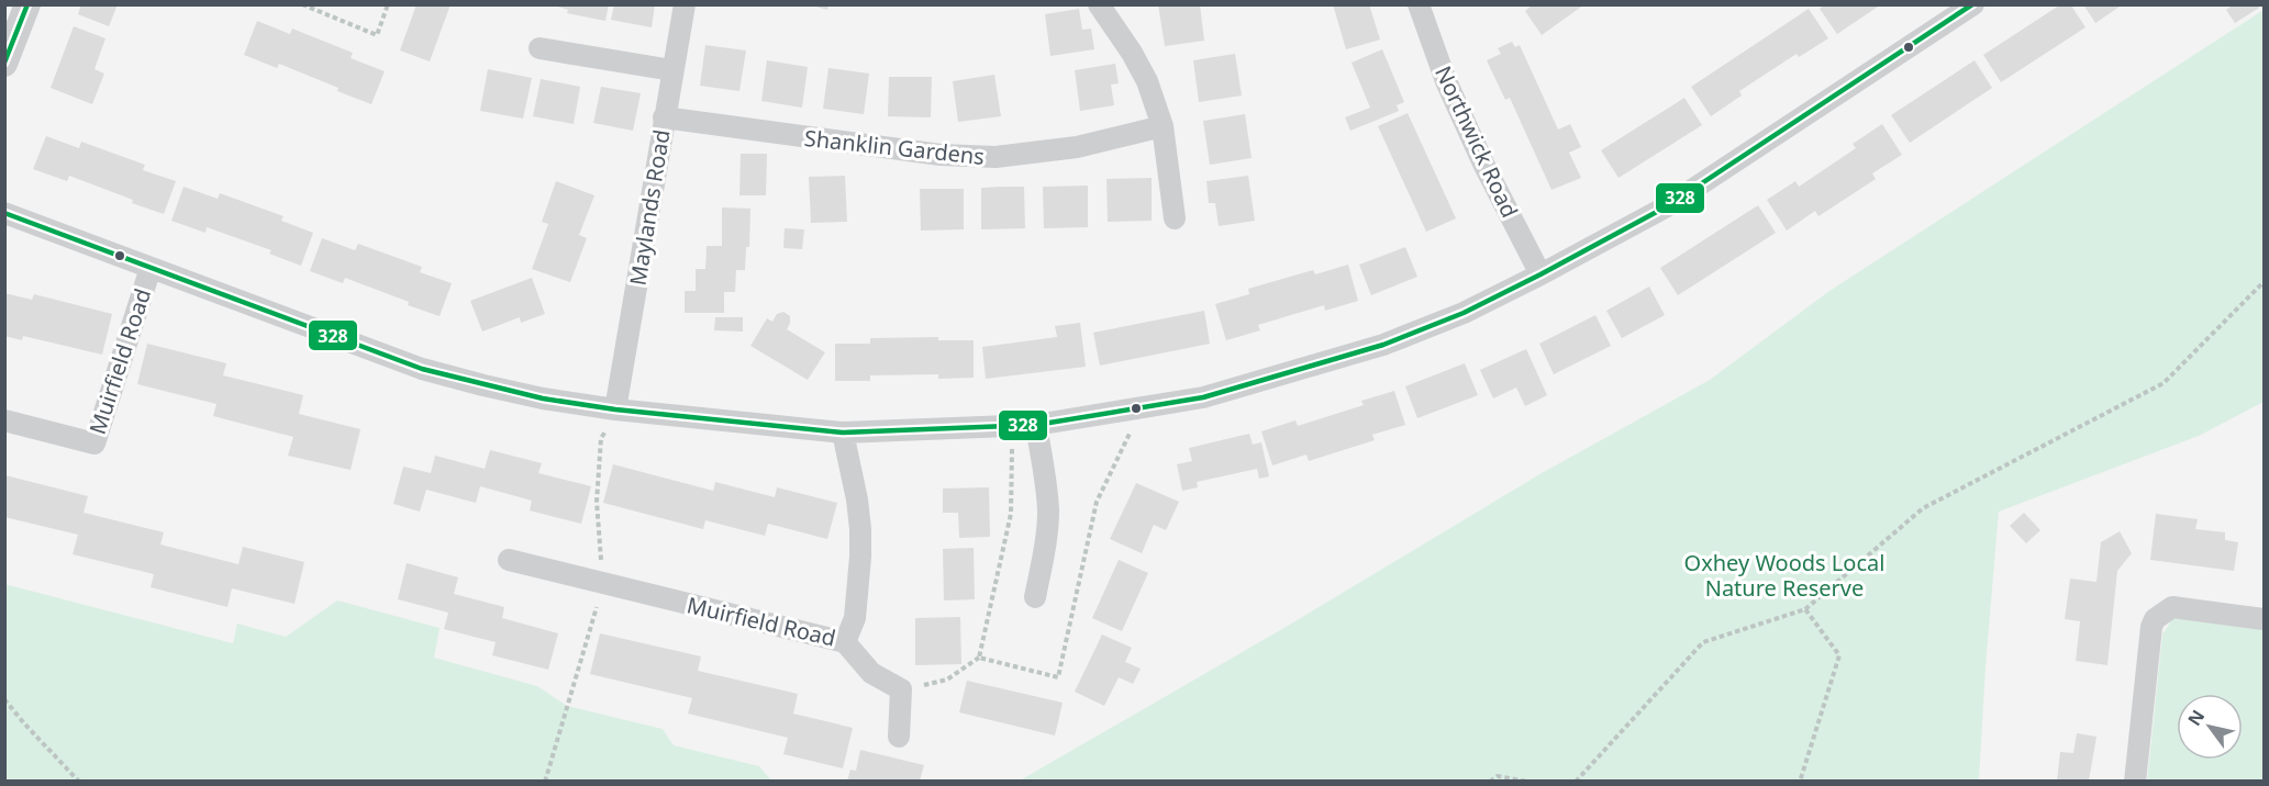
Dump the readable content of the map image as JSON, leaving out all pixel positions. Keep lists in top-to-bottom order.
{
  "streets": {
    "street": [
      "Northwick Road",
      "Shanklin Gardens",
      "Maylands Road",
      "Muirfield Road"
    ]
  },
  "crossings": [
    ["Northwick Road", "Muirfield Road"],
    ["Shanklin Gardens", "Maylands Road"],
    ["Maylands Road", "Muirfield Road"]
  ],
  "parks": ["Oxhey Woods Local Nature Reserve"],
  "lines": ["transit line 328"],
  "north": "top left"
}
